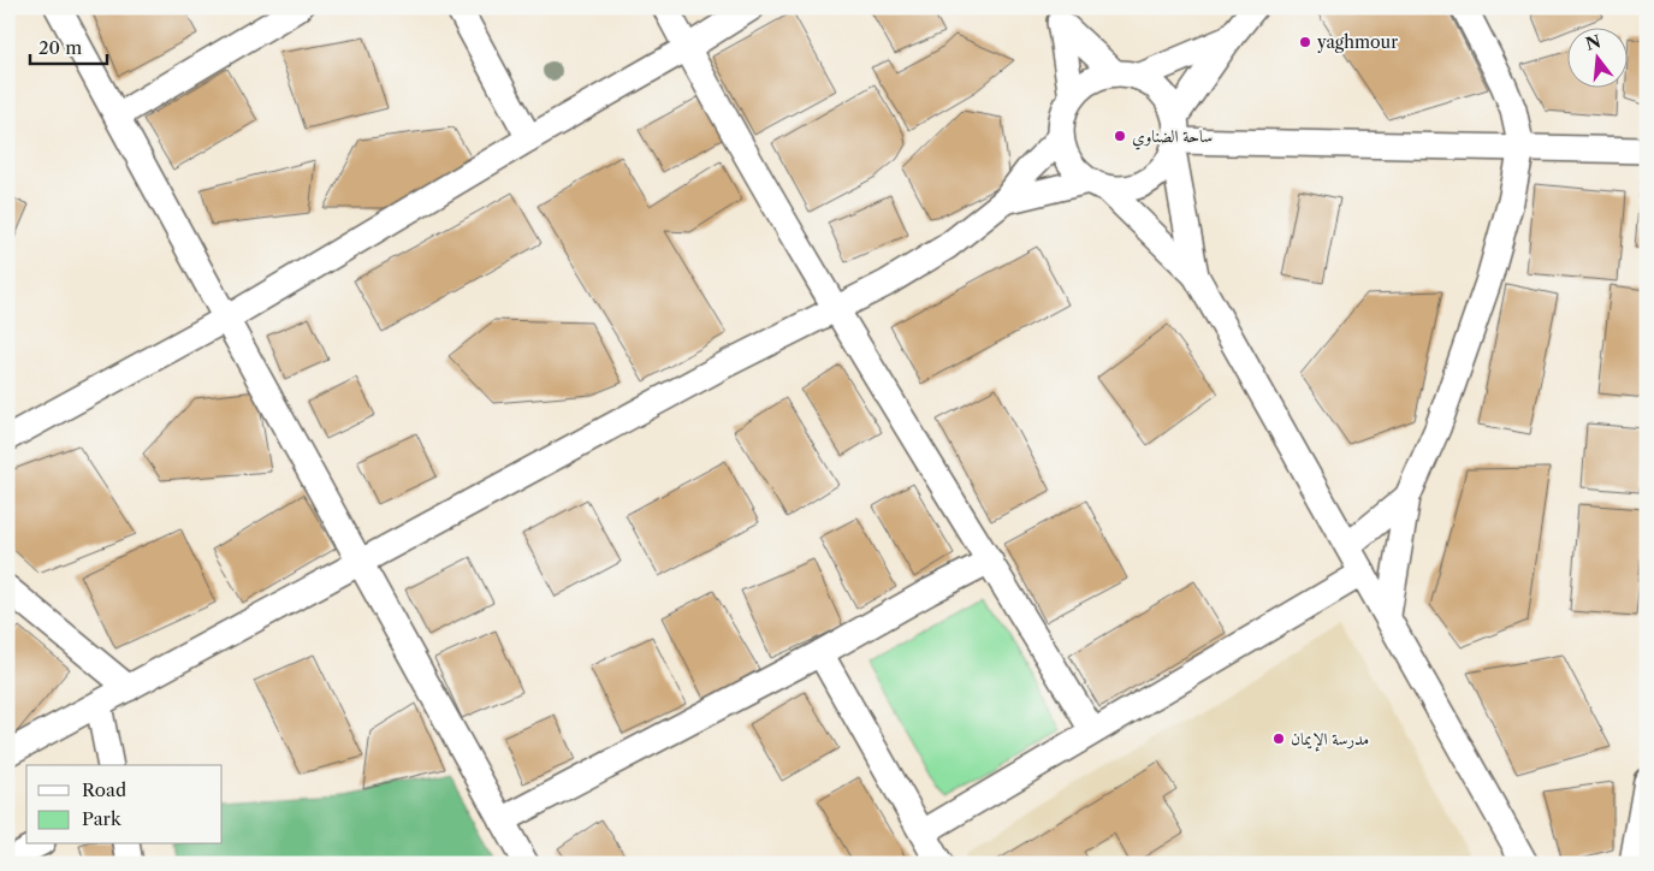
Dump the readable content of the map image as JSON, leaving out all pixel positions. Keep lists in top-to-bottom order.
{
  "places": ["yaghmour", "ساحة الضناوي", "مدرسة الإيمان"],
  "legend": ["Road", "Park"],
  "scale_bar": "20 m",
  "north": "top"
}
